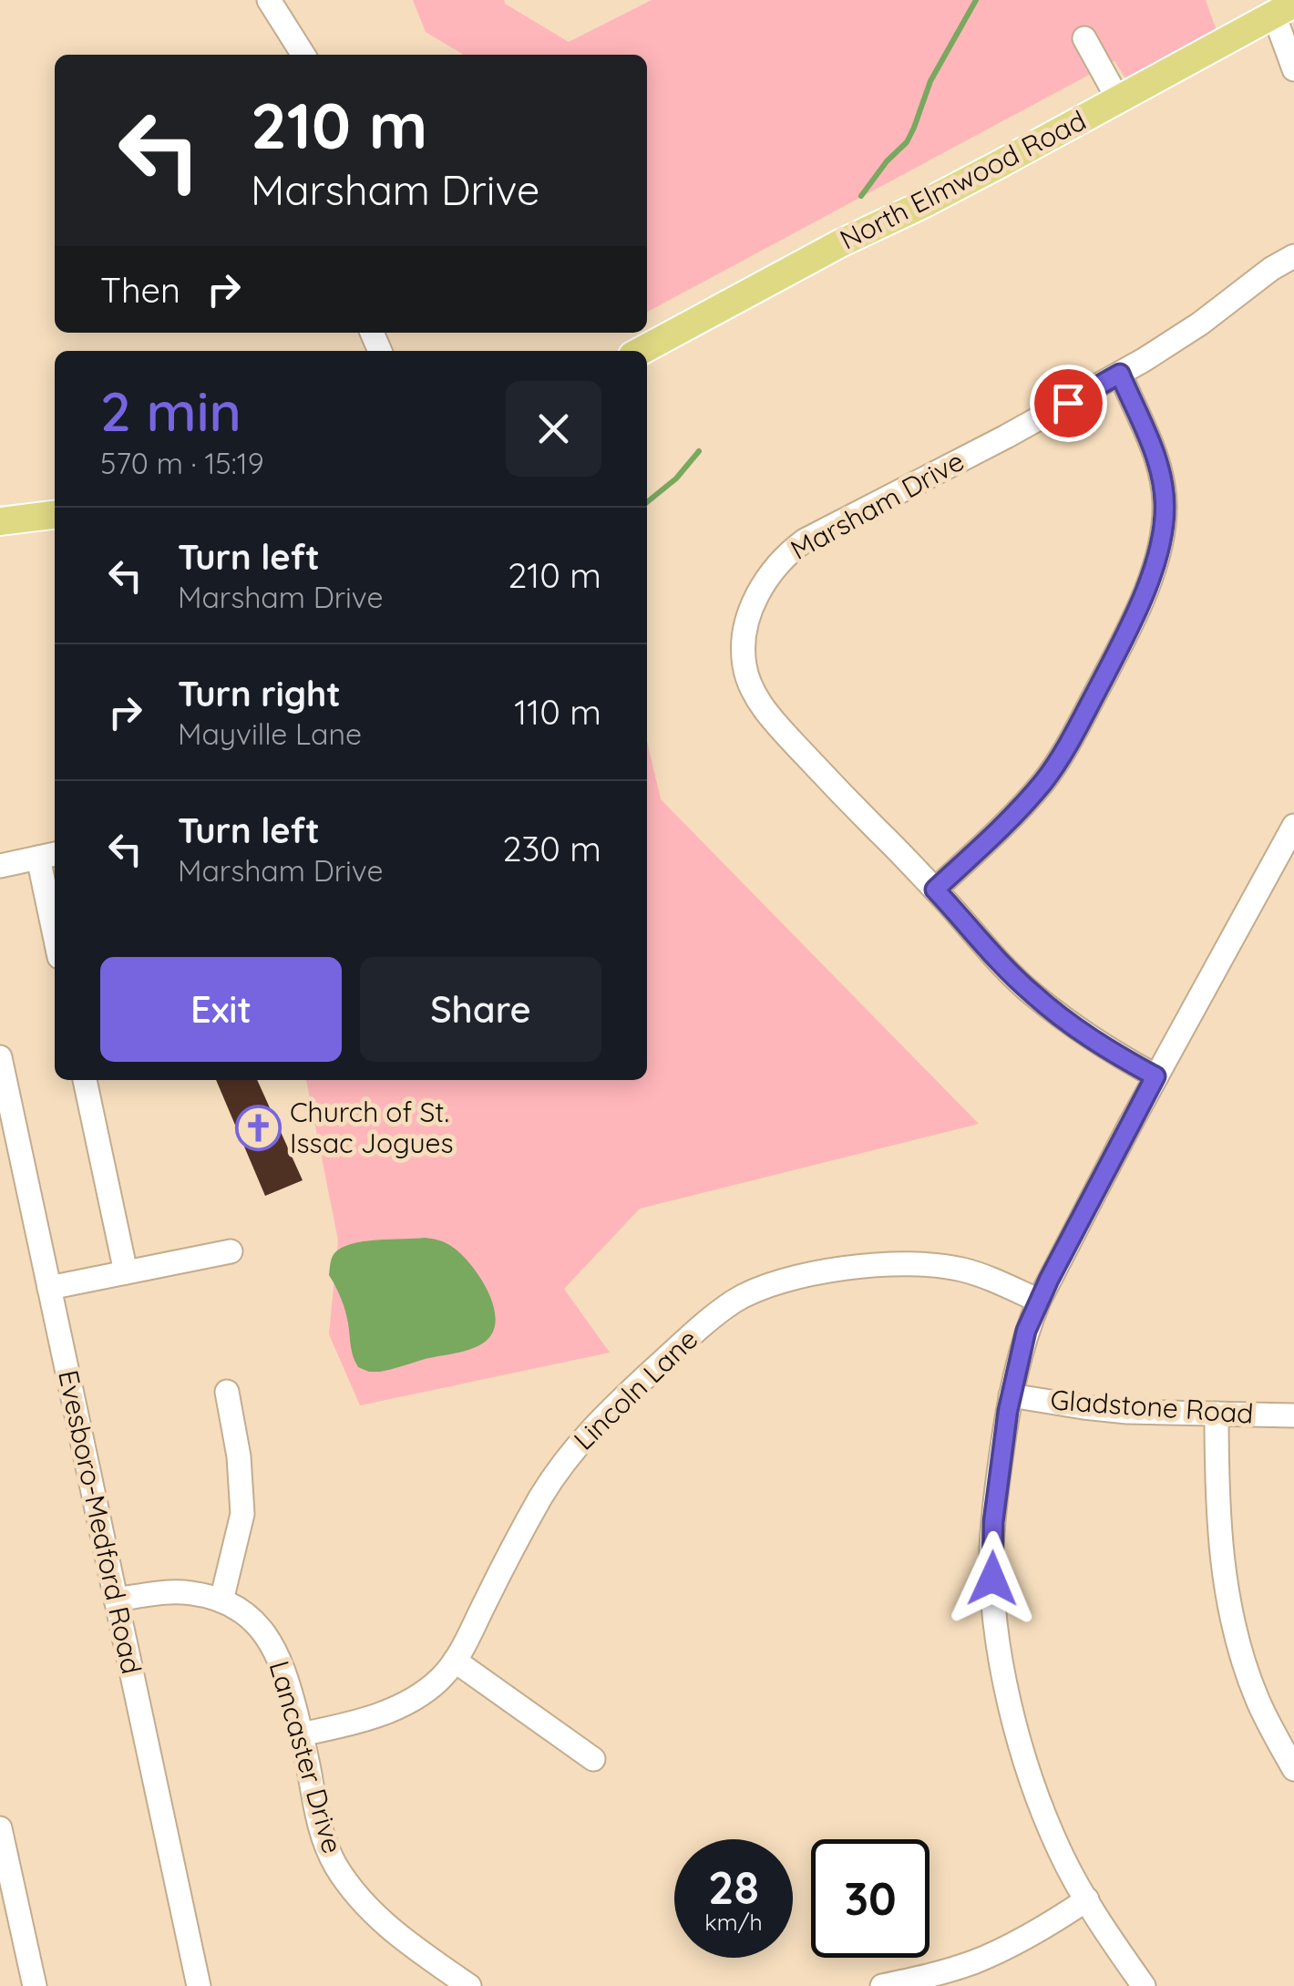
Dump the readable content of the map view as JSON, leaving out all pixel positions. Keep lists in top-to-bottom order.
{
  "streets": {
    "main road": ["North Elmwood Road"],
    "street": [
      "Marsham Drive",
      "Lincoln Lane",
      "Gladstone Road",
      "Evesboro-Medford Road",
      "Lancaster Drive"
    ]
  },
  "crossings": [
    ["Lincoln Lane", "Lancaster Drive"],
    ["Evesboro-Medford Road", "Lancaster Drive"]
  ],
  "places": {
    "church": ["Church of St. Issac Jogues"]
  },
  "page": {
    "turn": ["210 m", "Marsham Drive"],
    "then": "Then",
    "heading": ["2 min", "570 m · 15:19"],
    "list": [
      {
        "name": "Turn left",
        "note": "Marsham Drive",
        "value": "210 m"
      },
      {
        "name": "Turn right",
        "note": "Mayville Lane",
        "value": "110 m"
      },
      {
        "name": "Turn left",
        "note": "Marsham Drive",
        "value": "230 m"
      }
    ],
    "buttons": ["Exit", "Share"],
    "speed": "28 km/h",
    "limit": "30"
  }
}
